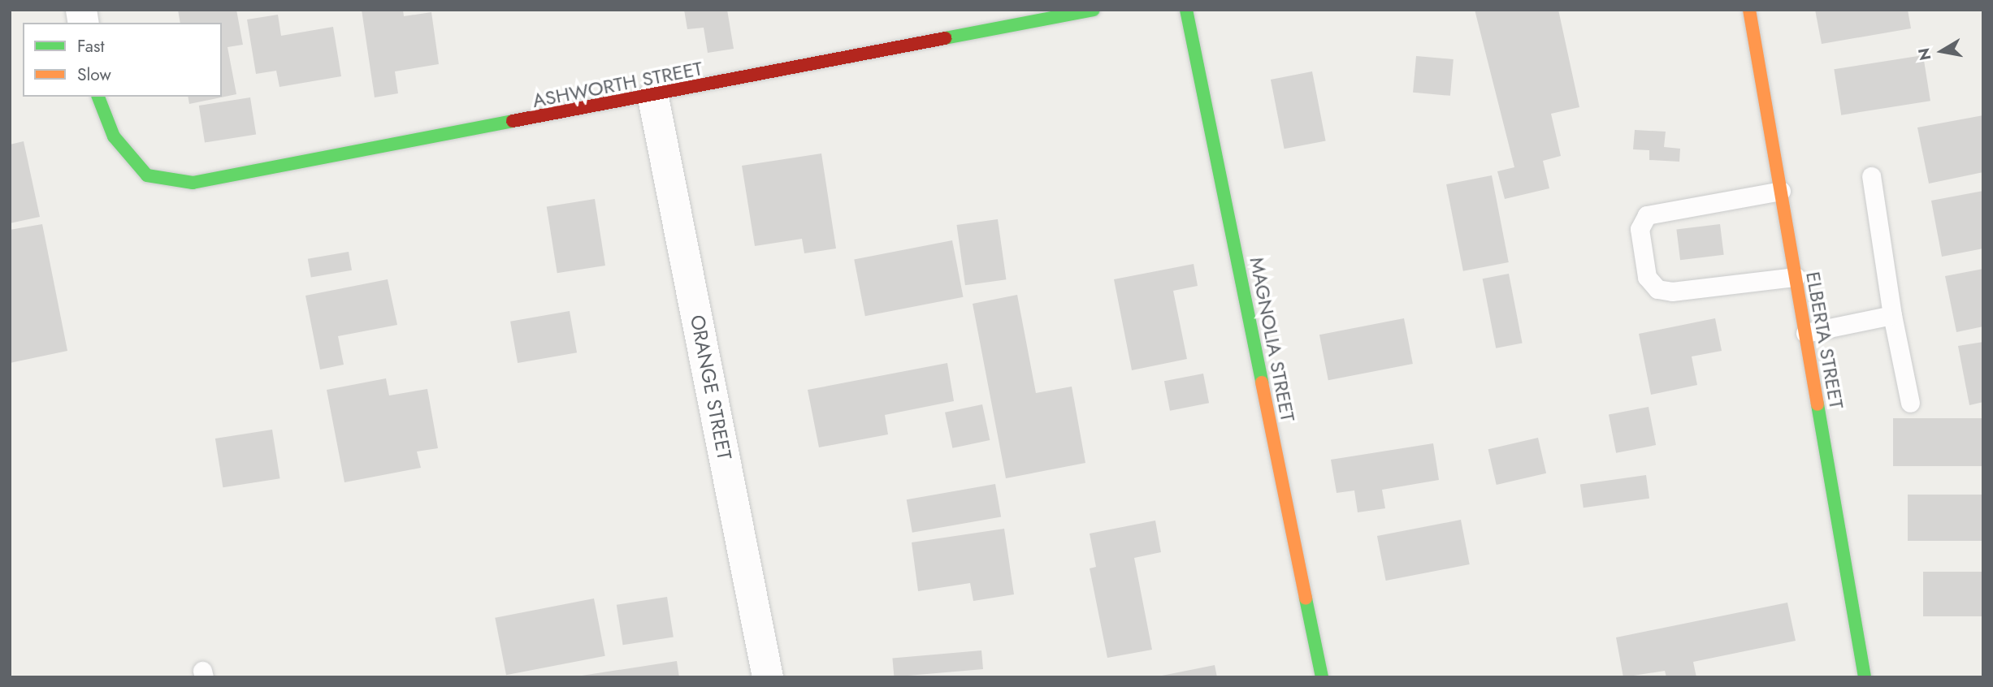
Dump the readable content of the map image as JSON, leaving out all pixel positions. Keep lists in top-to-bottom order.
{
  "streets": {
    "street": [
      "ASHWORTH STREET",
      "MAGNOLIA STREET",
      "ELBERTA STREET",
      "ORANGE STREET"
    ]
  },
  "crossings": [
    ["ASHWORTH STREET", "ORANGE STREET"]
  ],
  "legend": ["Fast", "Slow"],
  "north": "left"
}
